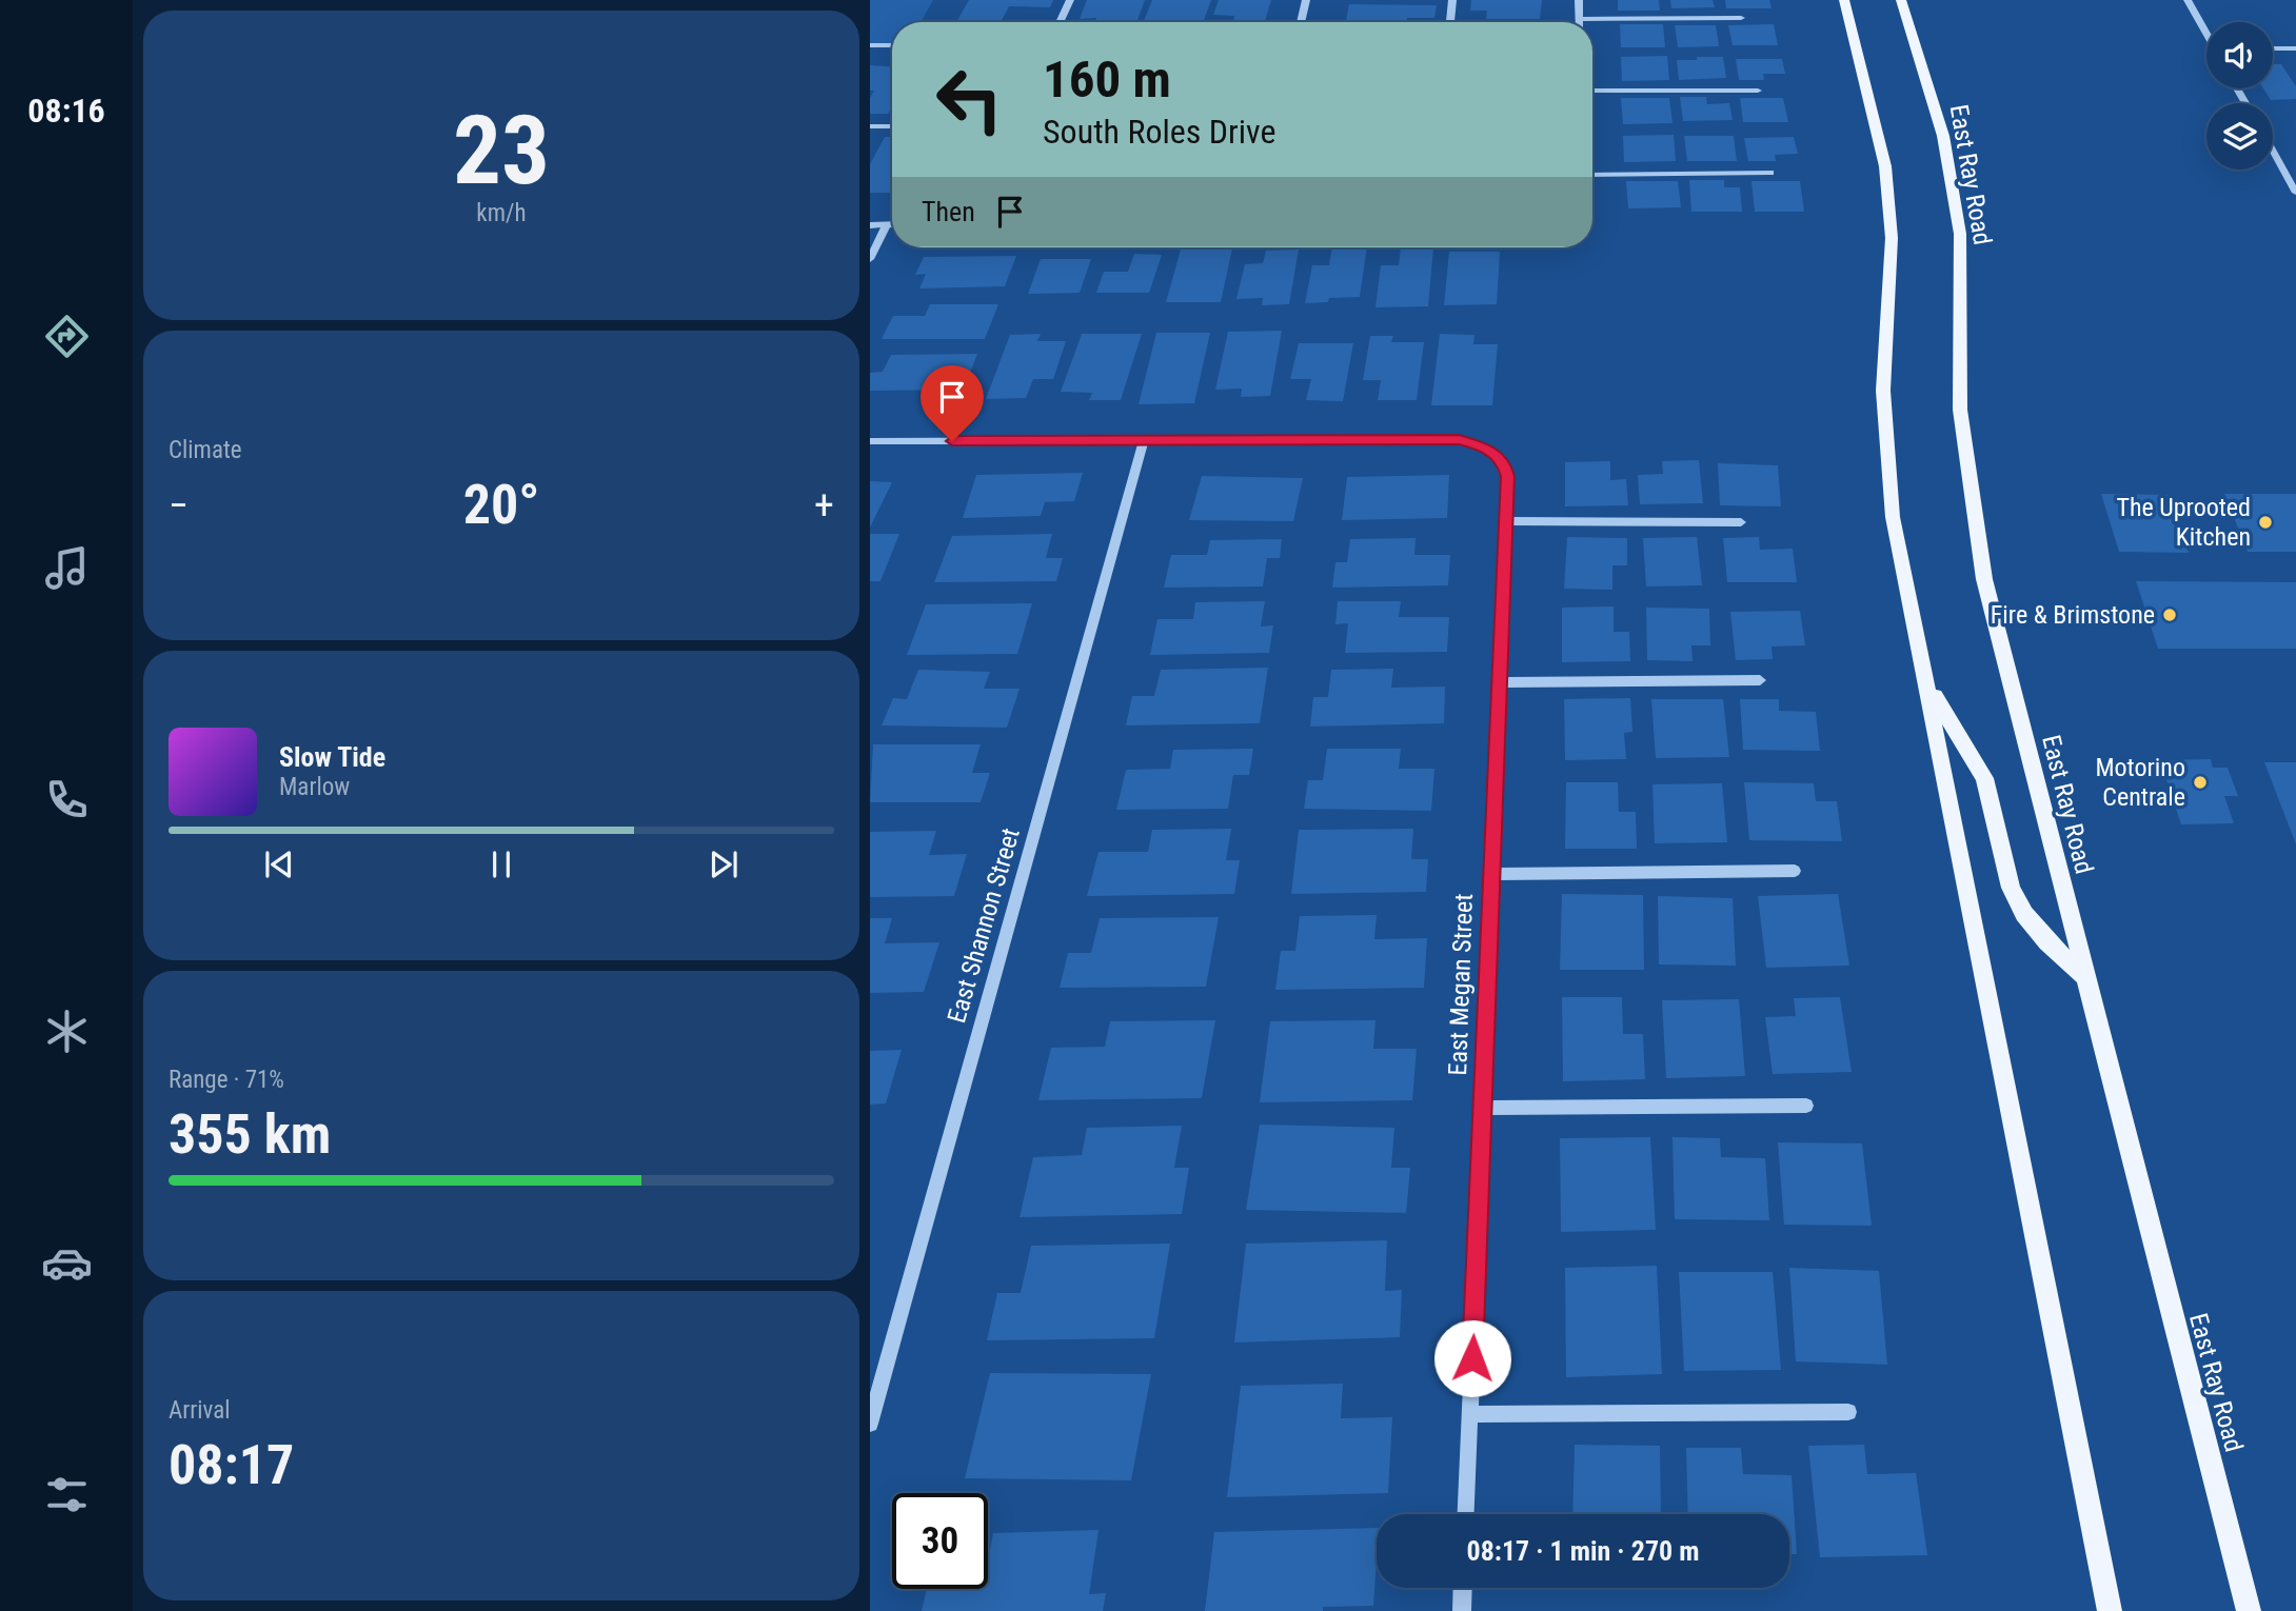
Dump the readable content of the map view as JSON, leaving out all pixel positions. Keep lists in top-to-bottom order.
{
  "streets": {
    "main road": ["East Ray Road"],
    "street": ["East Shannon Street", "East Megan Street"]
  },
  "crossings": [
    ["East Shannon Street", "East Megan Street"]
  ],
  "places": ["The Uprooted Kitchen", "Fire & Brimstone", "Motorino Centrale"],
  "page": {
    "tabs": "08:16",
    "tile": [
      ["23", "km/h"],
      "Climate",
      ["Range · 71%", "355 km"],
      ["Arrival", "08:17"]
    ],
    "turn": ["160 m", "South Roles Drive"],
    "then": "Then",
    "heat": ["−", "20°", "+"],
    "song": ["Slow Tide", "Marlow"],
    "limit": "30",
    "trip": "08:17 · 1 min · 270 m"
  }
}
